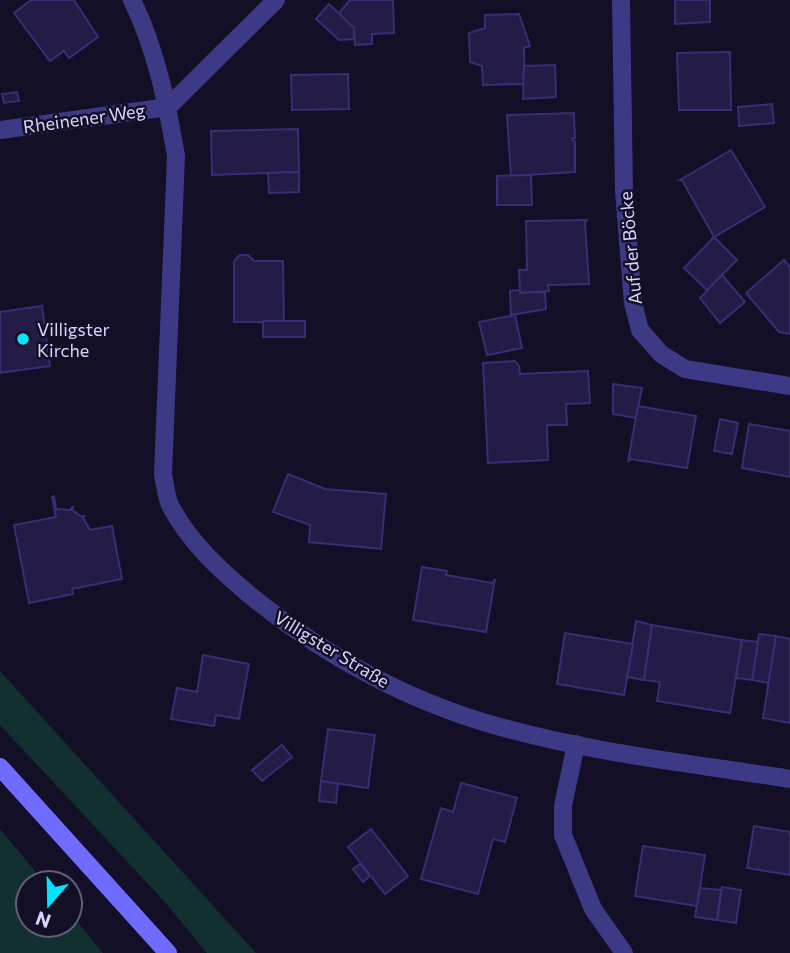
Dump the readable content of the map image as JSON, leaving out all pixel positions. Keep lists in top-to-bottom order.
{
  "streets": {
    "street": ["Rheinener Weg", "Auf der Böcke", "Villigster Straße"]
  },
  "crossings": [
    ["Rheinener Weg", "Villigster Straße"]
  ],
  "places": ["Villigster Kirche"],
  "north": "bottom"
}
